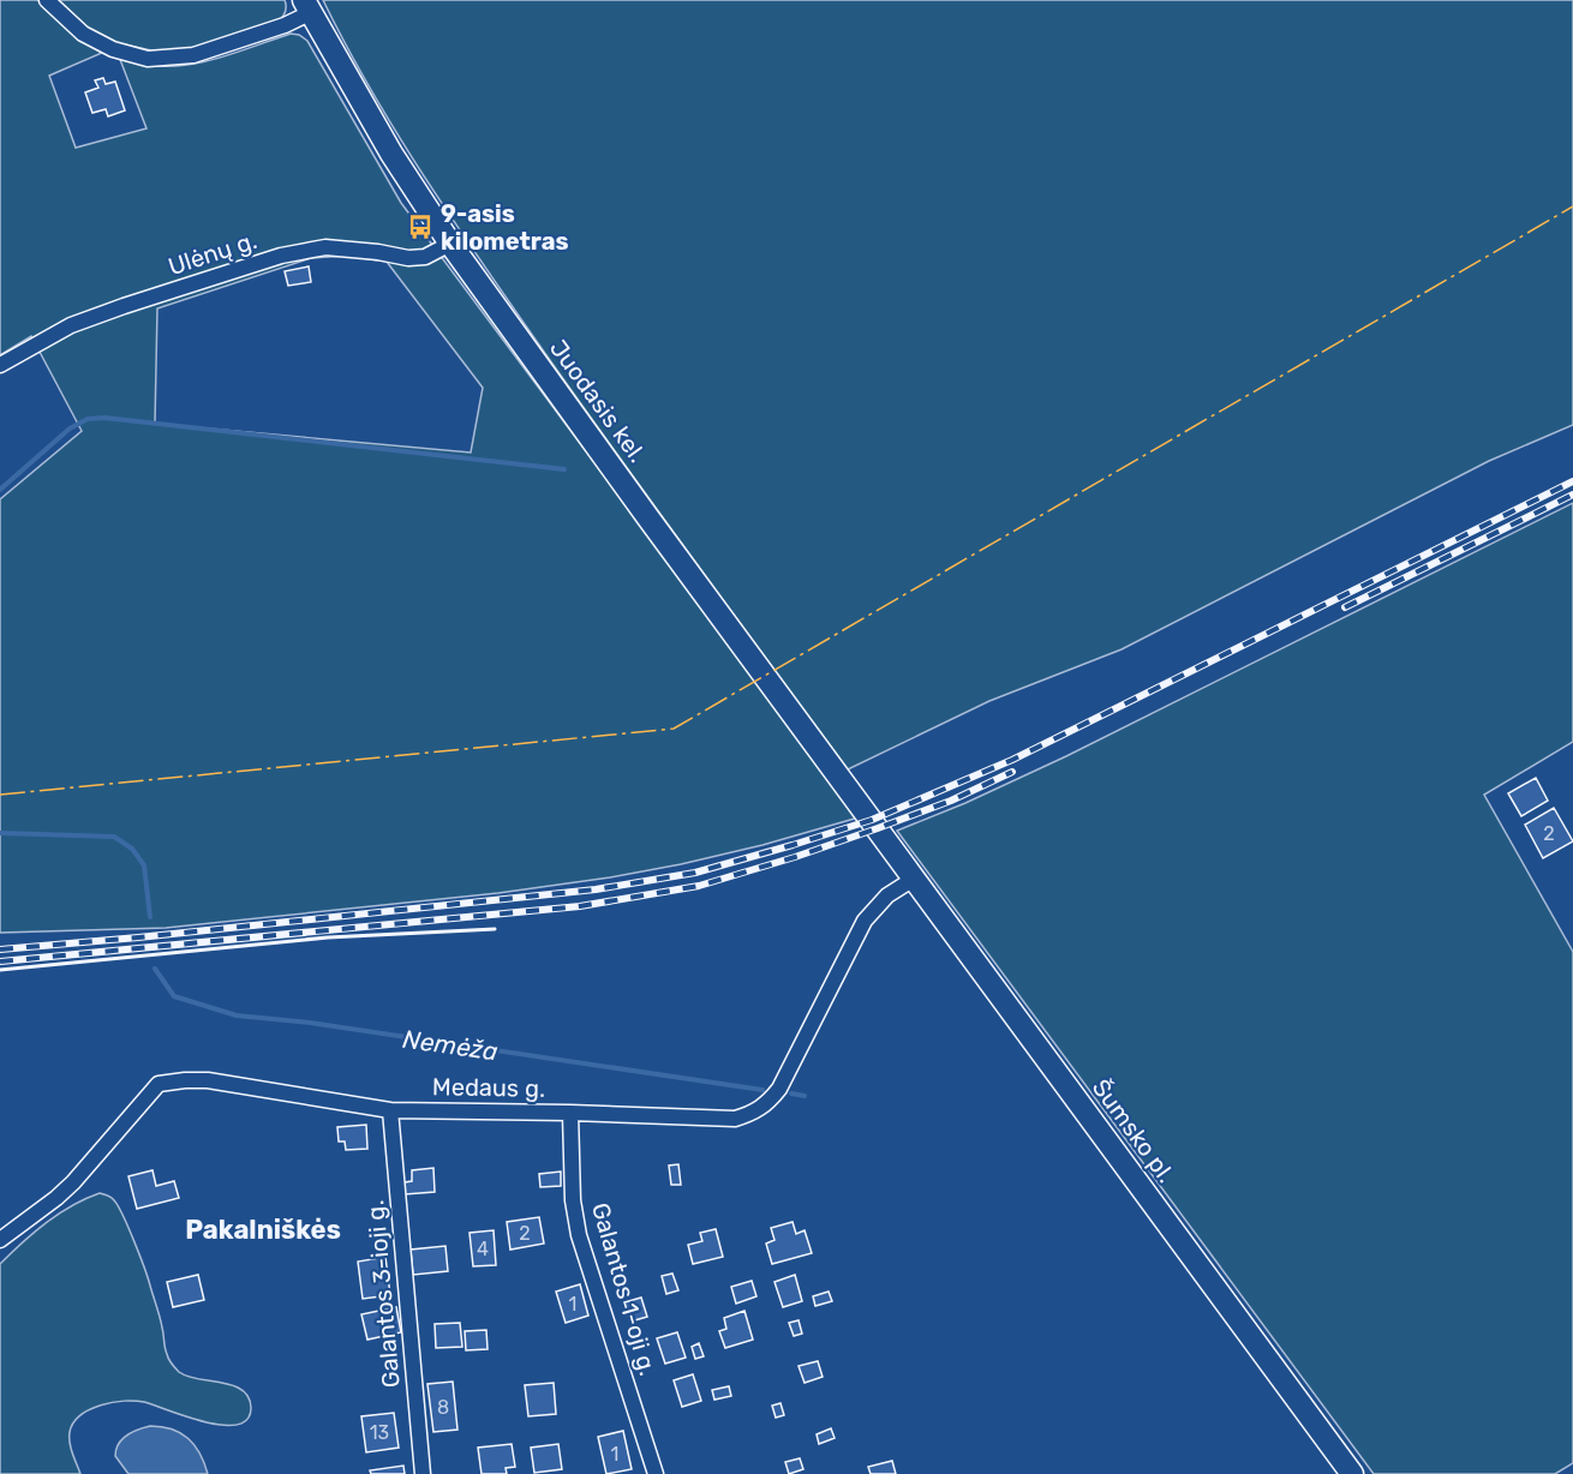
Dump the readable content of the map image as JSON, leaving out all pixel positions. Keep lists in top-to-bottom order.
{
  "streets": {
    "main road": ["Juodasis kel.", "Šumsko pl."],
    "street": [
      "Ulėnų g.",
      "Medaus g.",
      "Galantos 1-oji g.",
      "Galantos 3-ioji g."
    ]
  },
  "crossings": [
    ["Ulėnų g.", "Juodasis kel."],
    ["Juodasis kel.", "Šumsko pl."],
    ["Medaus g.", "Šumsko pl."],
    ["Medaus g.", "Galantos 1-oji g."],
    ["Medaus g.", "Galantos 3-ioji g."]
  ],
  "districts": ["Pakalniškės"],
  "water": ["Nemėža"],
  "places": {
    "bus stop": ["9-asis kilometras"]
  },
  "house_numbers": [
    "2",
    "2",
    "4",
    "1",
    "8",
    "13",
    "1"
  ]
}
